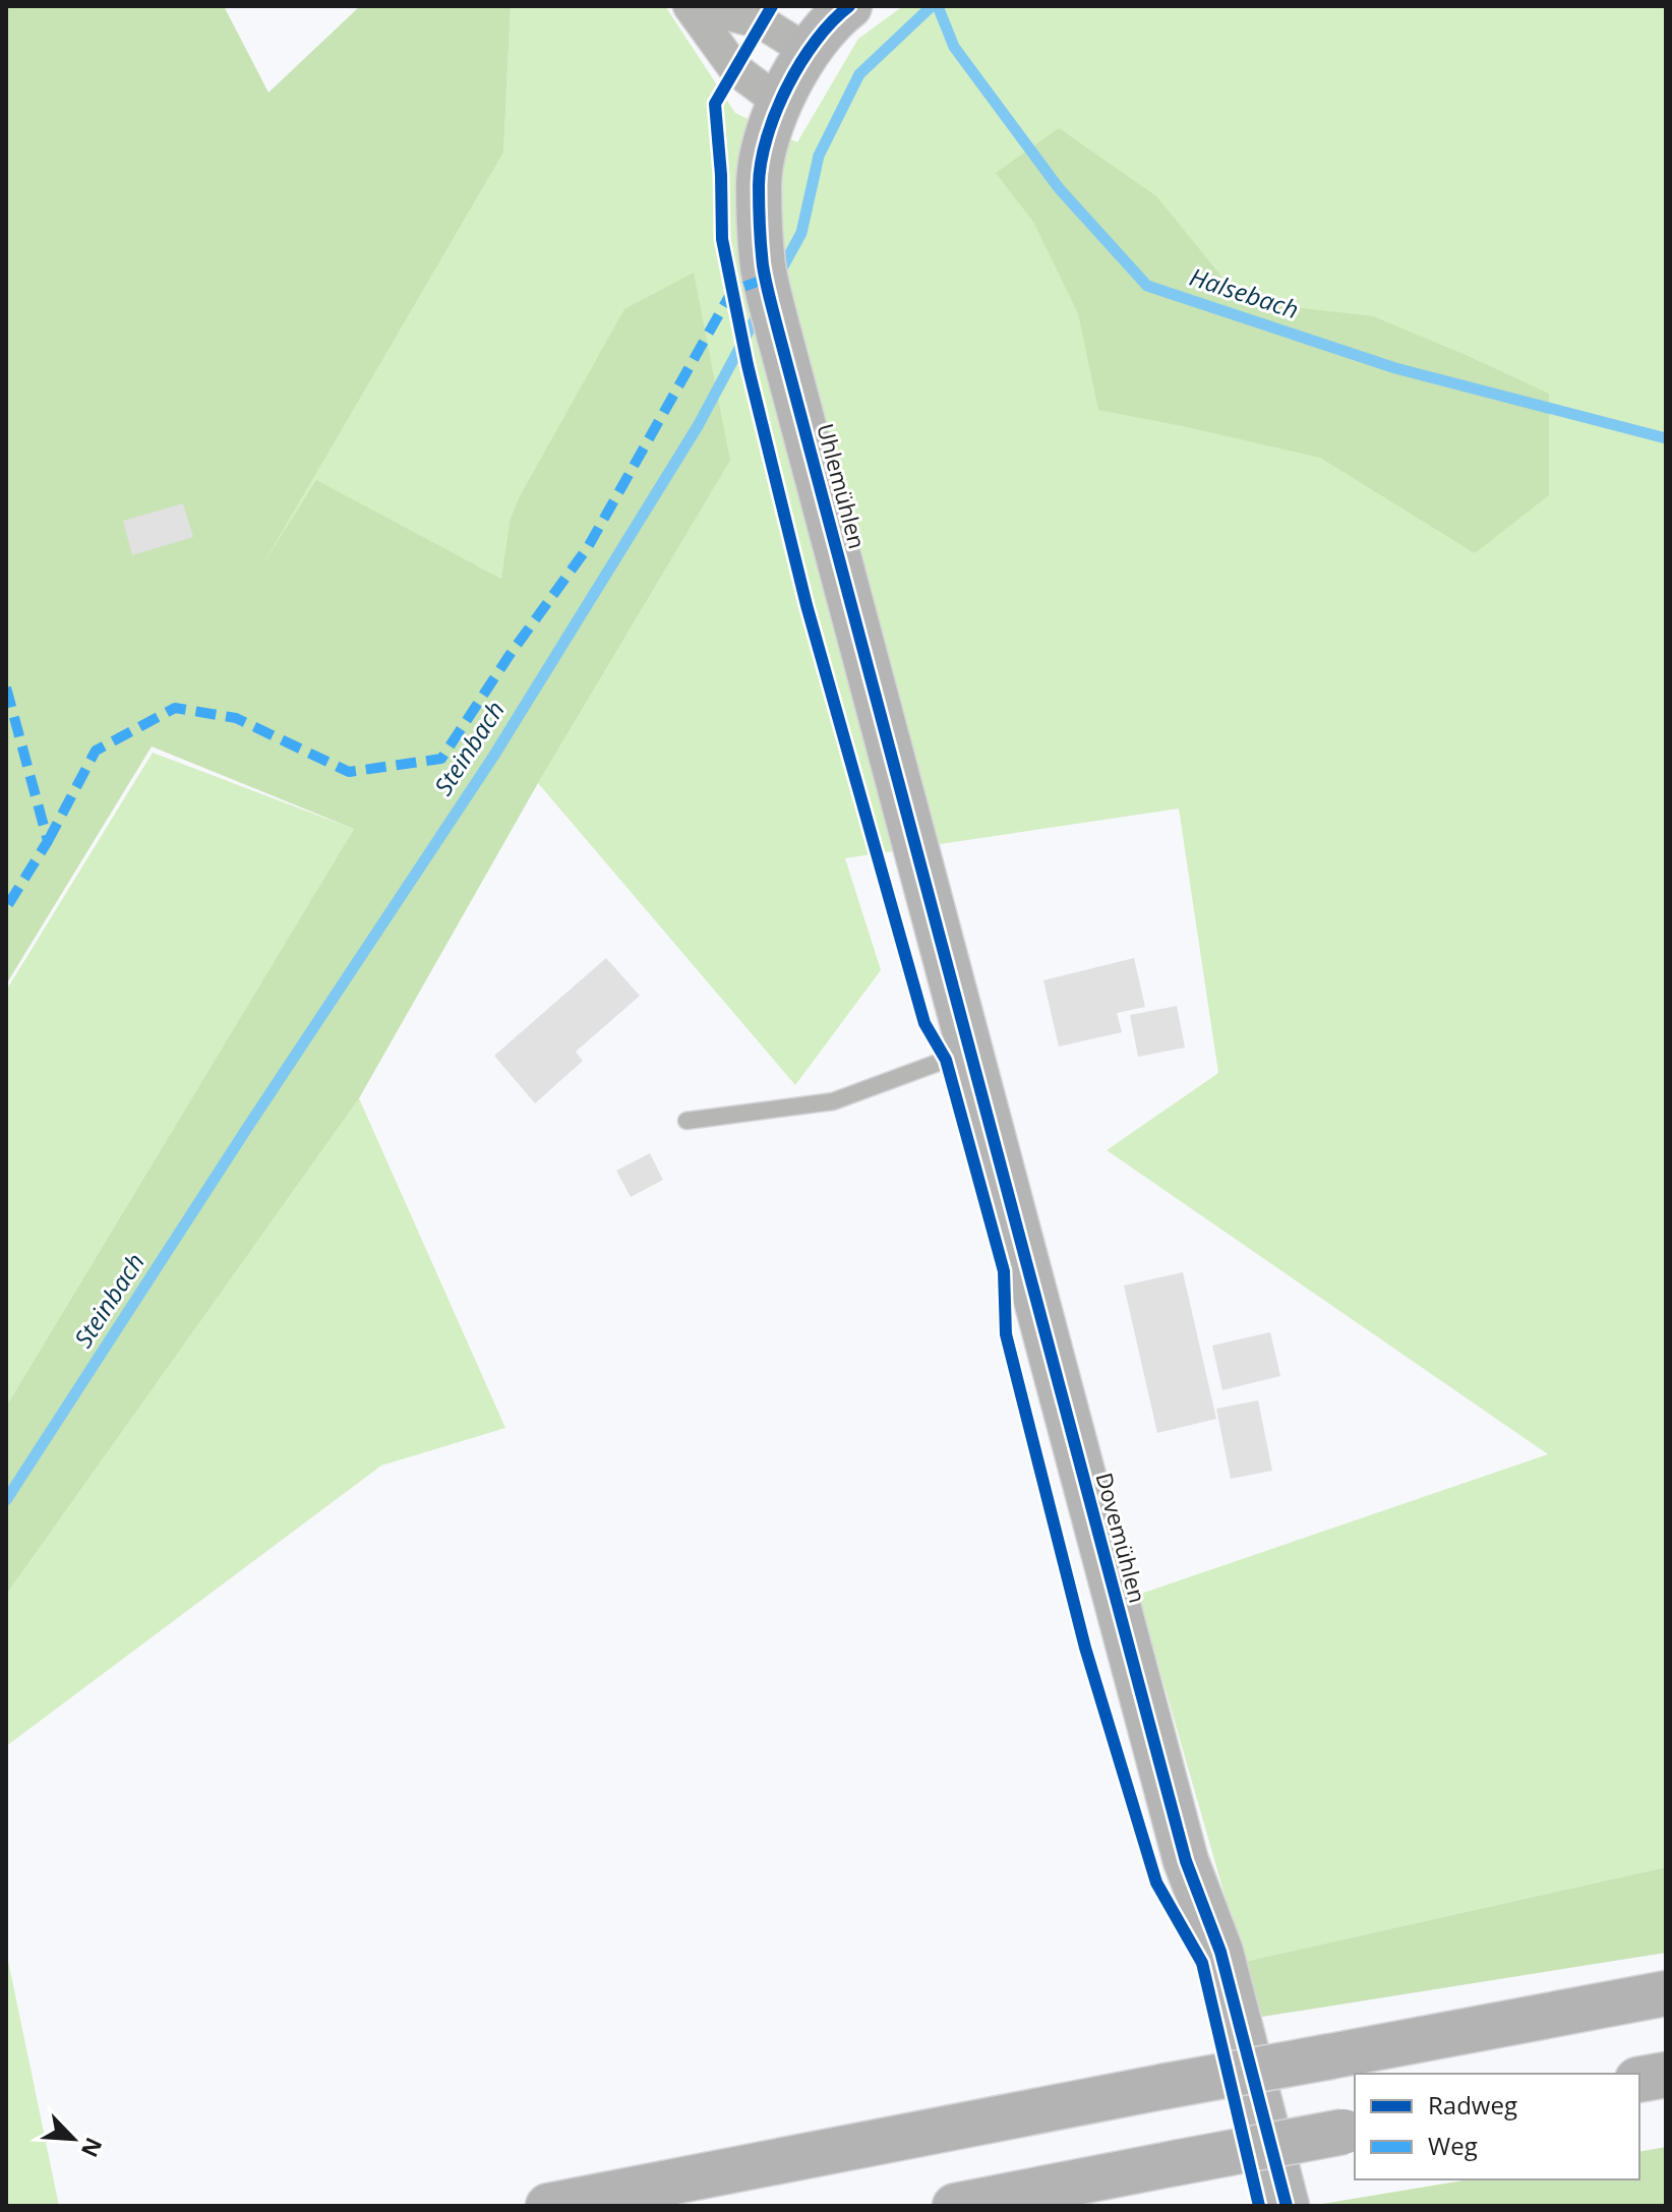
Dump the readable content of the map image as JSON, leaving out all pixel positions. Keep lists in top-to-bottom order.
{
  "streets": {
    "street": ["Uhlemühlen", "Dovemühlen"]
  },
  "crossings": [
    ["Uhlemühlen", "Dovemühlen"]
  ],
  "water": ["Halsebach", "Steinbach"],
  "legend": ["Radweg", "Weg"],
  "north": "bottom right"
}
